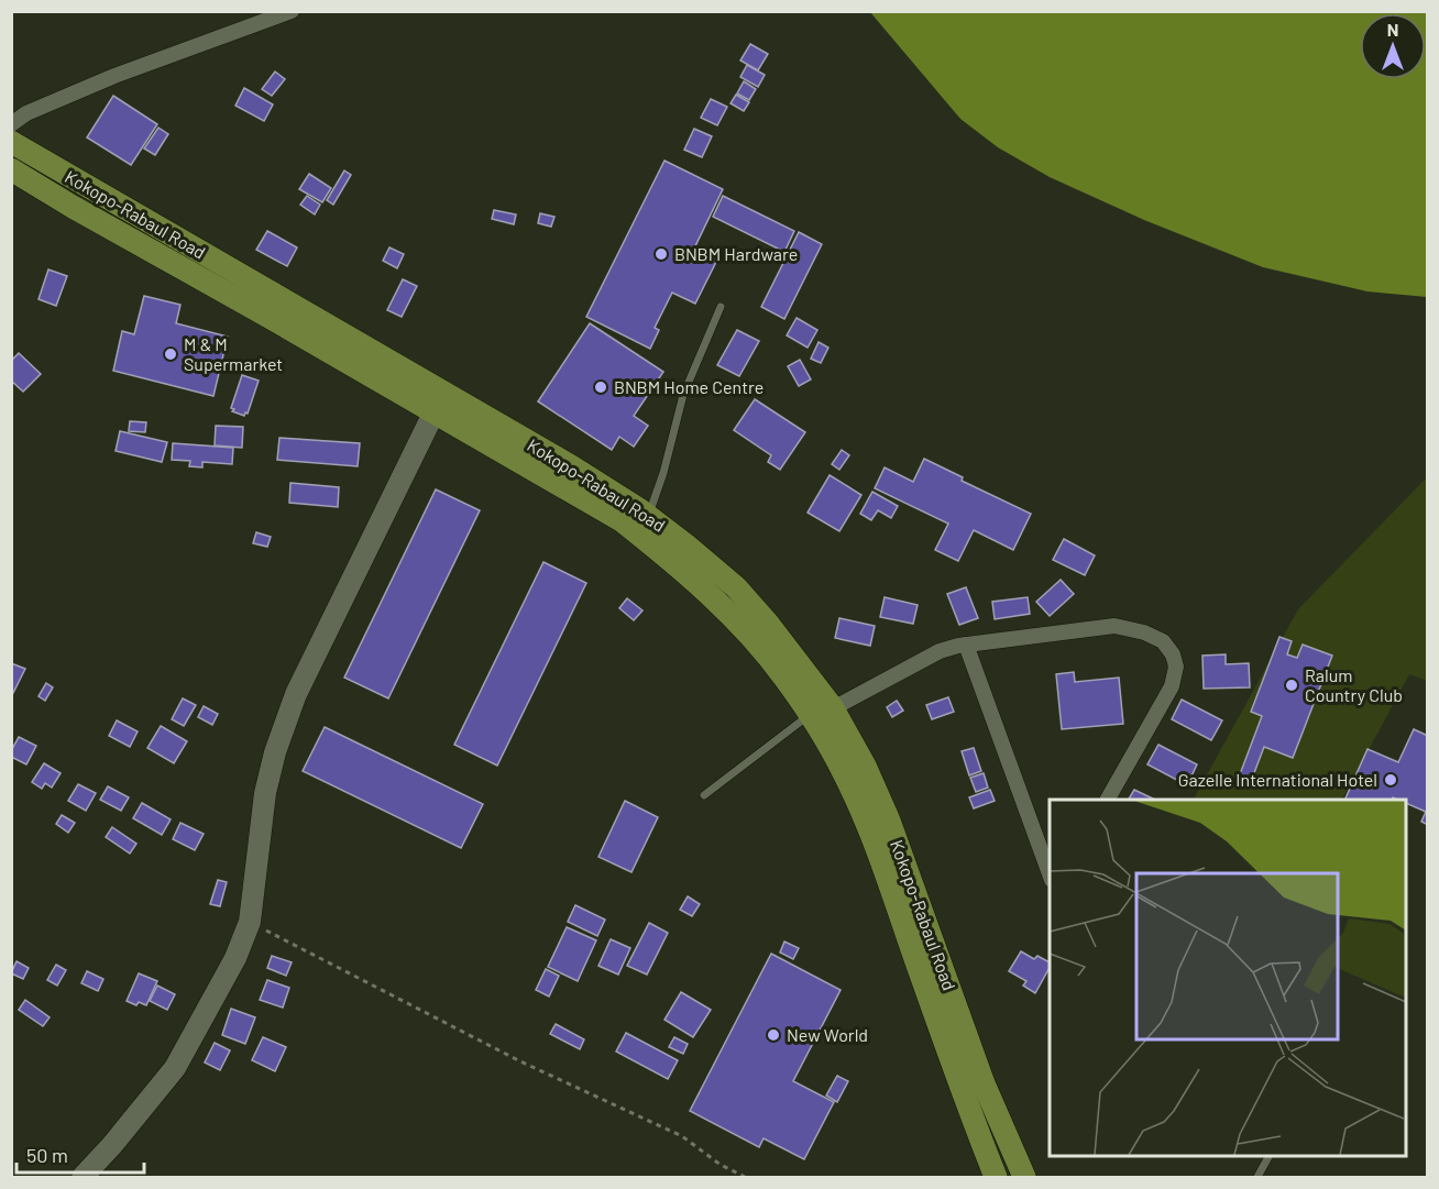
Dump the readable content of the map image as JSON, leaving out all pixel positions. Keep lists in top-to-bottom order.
{
  "streets": {
    "main road": ["Kokopo-Rabaul Road"]
  },
  "places": [
    "BNBM Hardware",
    "M & M Supermarket",
    "BNBM Home Centre",
    "Ralum Country Club",
    "Gazelle International Hotel",
    "New World"
  ],
  "scale_bar": "50 m",
  "north": "top"
}
